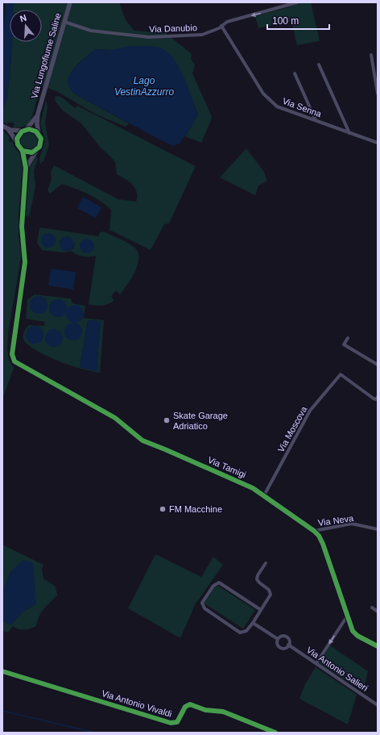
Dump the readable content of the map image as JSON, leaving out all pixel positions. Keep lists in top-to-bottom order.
{
  "streets": {
    "street": [
      "Via Danubio",
      "Via Lungofiume Saline",
      "Via Senna",
      "Via Moscova",
      "Via Tamigi",
      "Via Neva",
      "Via Antonio Salieri",
      "Via Antonio Vivaldi"
    ]
  },
  "crossings": [
    ["Via Danubio", "Via Lungofiume Saline"],
    ["Via Danubio", "Via Senna"],
    ["Via Moscova", "Via Tamigi"],
    ["Via Tamigi", "Via Neva"]
  ],
  "water": ["Lago VestinAzzurro"],
  "places": ["Skate Garage Adriatico", "FM Macchine"],
  "scale_bar": "100 m",
  "north": "top"
}
